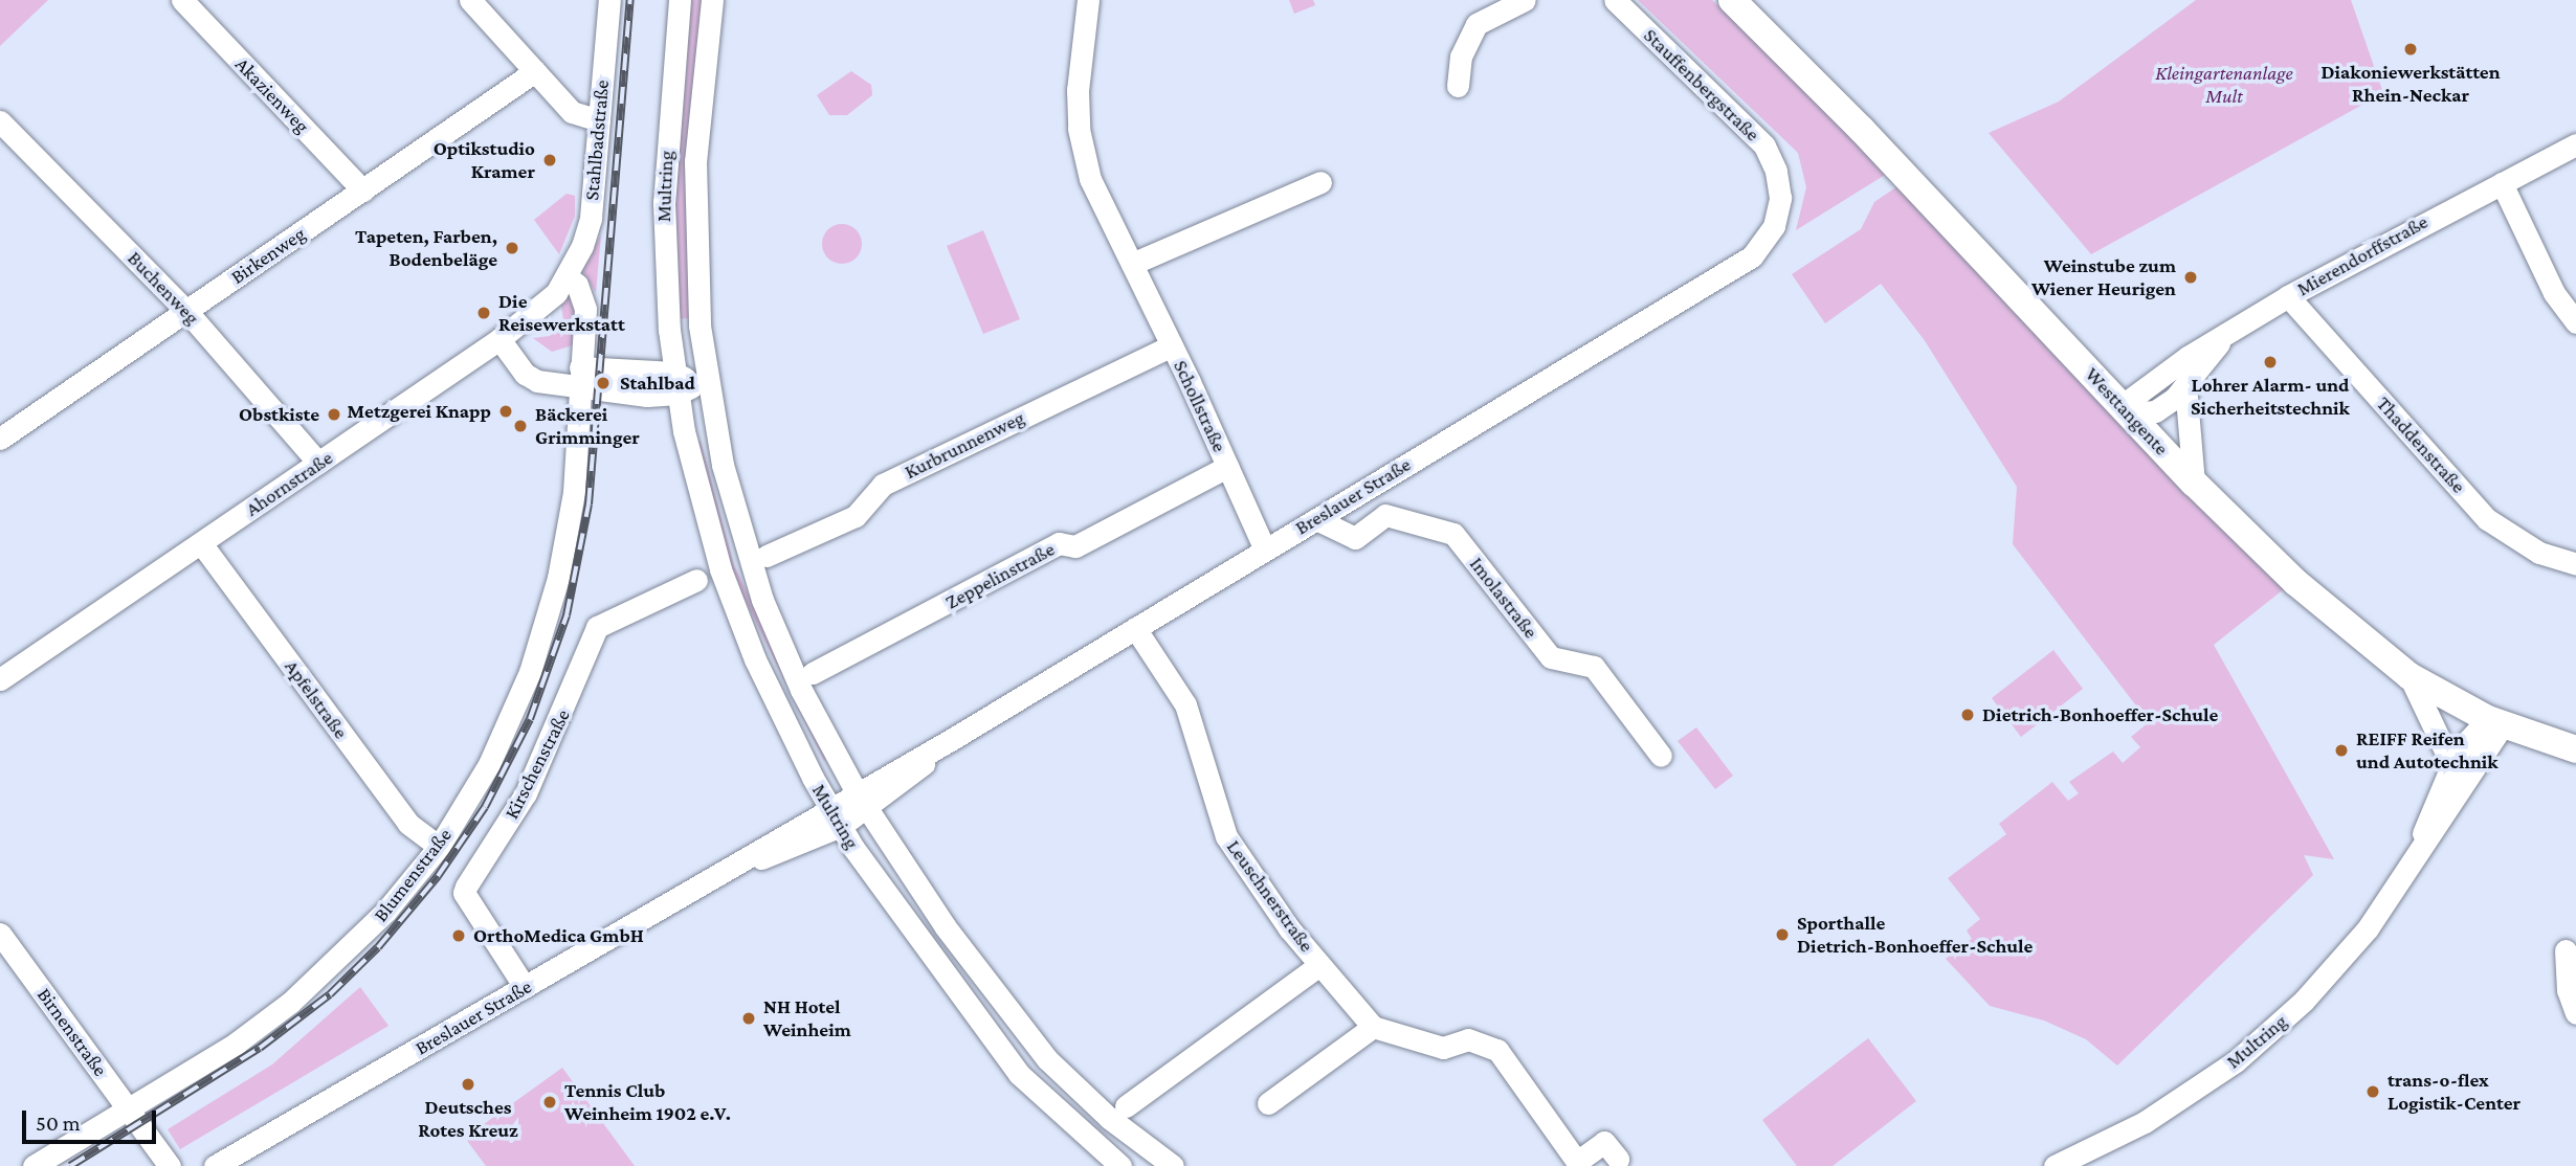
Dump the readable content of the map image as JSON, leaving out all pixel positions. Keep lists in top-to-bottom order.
{
  "streets": {
    "main road": ["Westtangente"],
    "street": [
      "Stauffenbergstraße",
      "Akazienweg",
      "Stahlbadstraße",
      "Multring",
      "Birkenweg",
      "Mierendorffstraße",
      "Buchenweg",
      "Schollstraße",
      "Kurbrunnenweg",
      "Thaddenstraße",
      "Ahornstraße",
      "Breslauer Straße",
      "Zeppelinstraße",
      "Imolastraße",
      "Apfelstraße",
      "Kirschenstraße",
      "Blumenstraße",
      "Leuschnerstraße",
      "Birnenstraße"
    ]
  },
  "crossings": [
    ["Stauffenbergstraße", "Breslauer Straße"],
    ["Akazienweg", "Birkenweg"],
    ["Stahlbadstraße", "Ahornstraße"],
    ["Stahlbadstraße", "Blumenstraße"],
    ["Multring", "Westtangente"],
    ["Multring", "Breslauer Straße"],
    ["Birkenweg", "Buchenweg"],
    ["Mierendorffstraße", "Westtangente"],
    ["Mierendorffstraße", "Thaddenstraße"],
    ["Buchenweg", "Ahornstraße"],
    ["Schollstraße", "Kurbrunnenweg"],
    ["Schollstraße", "Breslauer Straße"],
    ["Schollstraße", "Zeppelinstraße"],
    ["Ahornstraße", "Apfelstraße"],
    ["Ahornstraße", "Blumenstraße"],
    ["Breslauer Straße", "Imolastraße"],
    ["Breslauer Straße", "Kirschenstraße"],
    ["Breslauer Straße", "Leuschnerstraße"],
    ["Apfelstraße", "Blumenstraße"],
    ["Blumenstraße", "Birnenstraße"]
  ],
  "parks": ["Kleingartenanlage Mult"],
  "places": [
    "Diakoniewerkstätten Rhein-Neckar",
    "Optikstudio Kramer",
    "Tapeten, Farben, Bodenbeläge",
    "Weinstube zum Wiener Heurigen",
    "Die Reisewerkstatt",
    "Lohrer Alarm- und Sicherheitstechnik",
    "Stahlbad",
    "Metzgerei Knapp",
    "Obstkiste",
    "Bäckerei Grimminger",
    "Dietrich-Bonhoeffer-Schule",
    "REIFF Reifen und Autotechnik",
    "Sporthalle Dietrich-Bonhoeffer-Schule",
    "OrthoMedica GmbH",
    "NH Hotel Weinheim",
    "Deutsches Rotes Kreuz",
    "trans-o-flex Logistik-Center",
    "Tennis Club Weinheim 1902 e.V."
  ],
  "scale_bar": "50 m"
}
